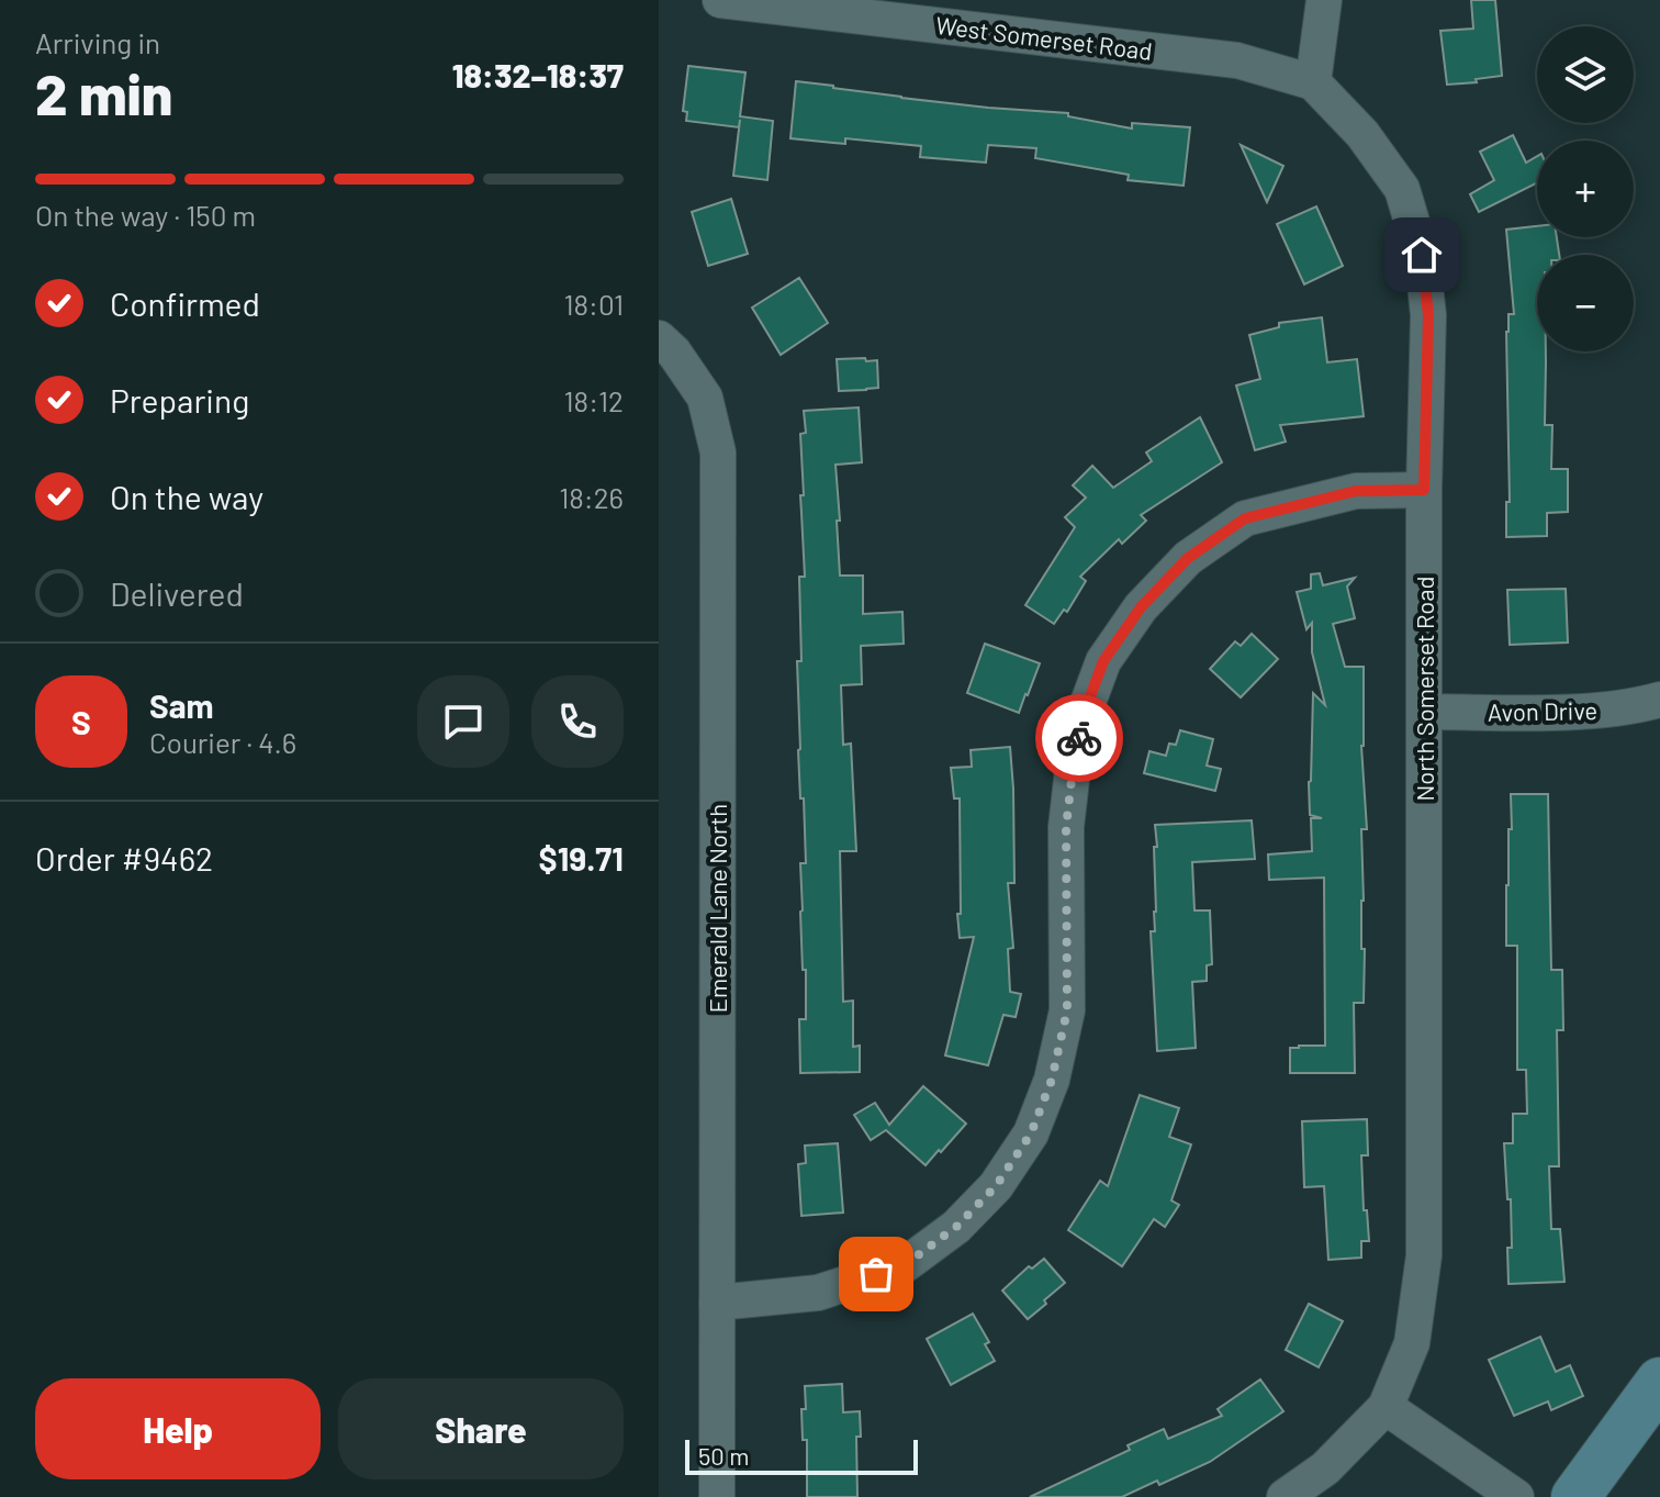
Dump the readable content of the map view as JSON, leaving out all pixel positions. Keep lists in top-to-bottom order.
{
  "streets": {
    "street": [
      "West Somerset Road",
      "North Somerset Road",
      "Avon Drive",
      "Emerald Lane North"
    ]
  },
  "crossings": [
    ["West Somerset Road", "North Somerset Road"],
    ["North Somerset Road", "Avon Drive"]
  ],
  "scale_bar": "50 m",
  "page": {
    "heading": ["2 min", "Arriving in", "18:32–18:37"],
    "panel": [
      "Sam",
      "Courier · 4.6",
      "Order #9462",
      "$19.71"
    ],
    "map_buttons": ["+", "−"],
    "bar": "On the way · 150 m",
    "list": [
      ["Confirmed", "18:01"],
      ["Preparing", "18:12"],
      ["On the way", "18:26"],
      "Delivered"
    ],
    "round": "S",
    "buttons": ["Help", "Share"],
    "scale": "50 m"
  }
}
